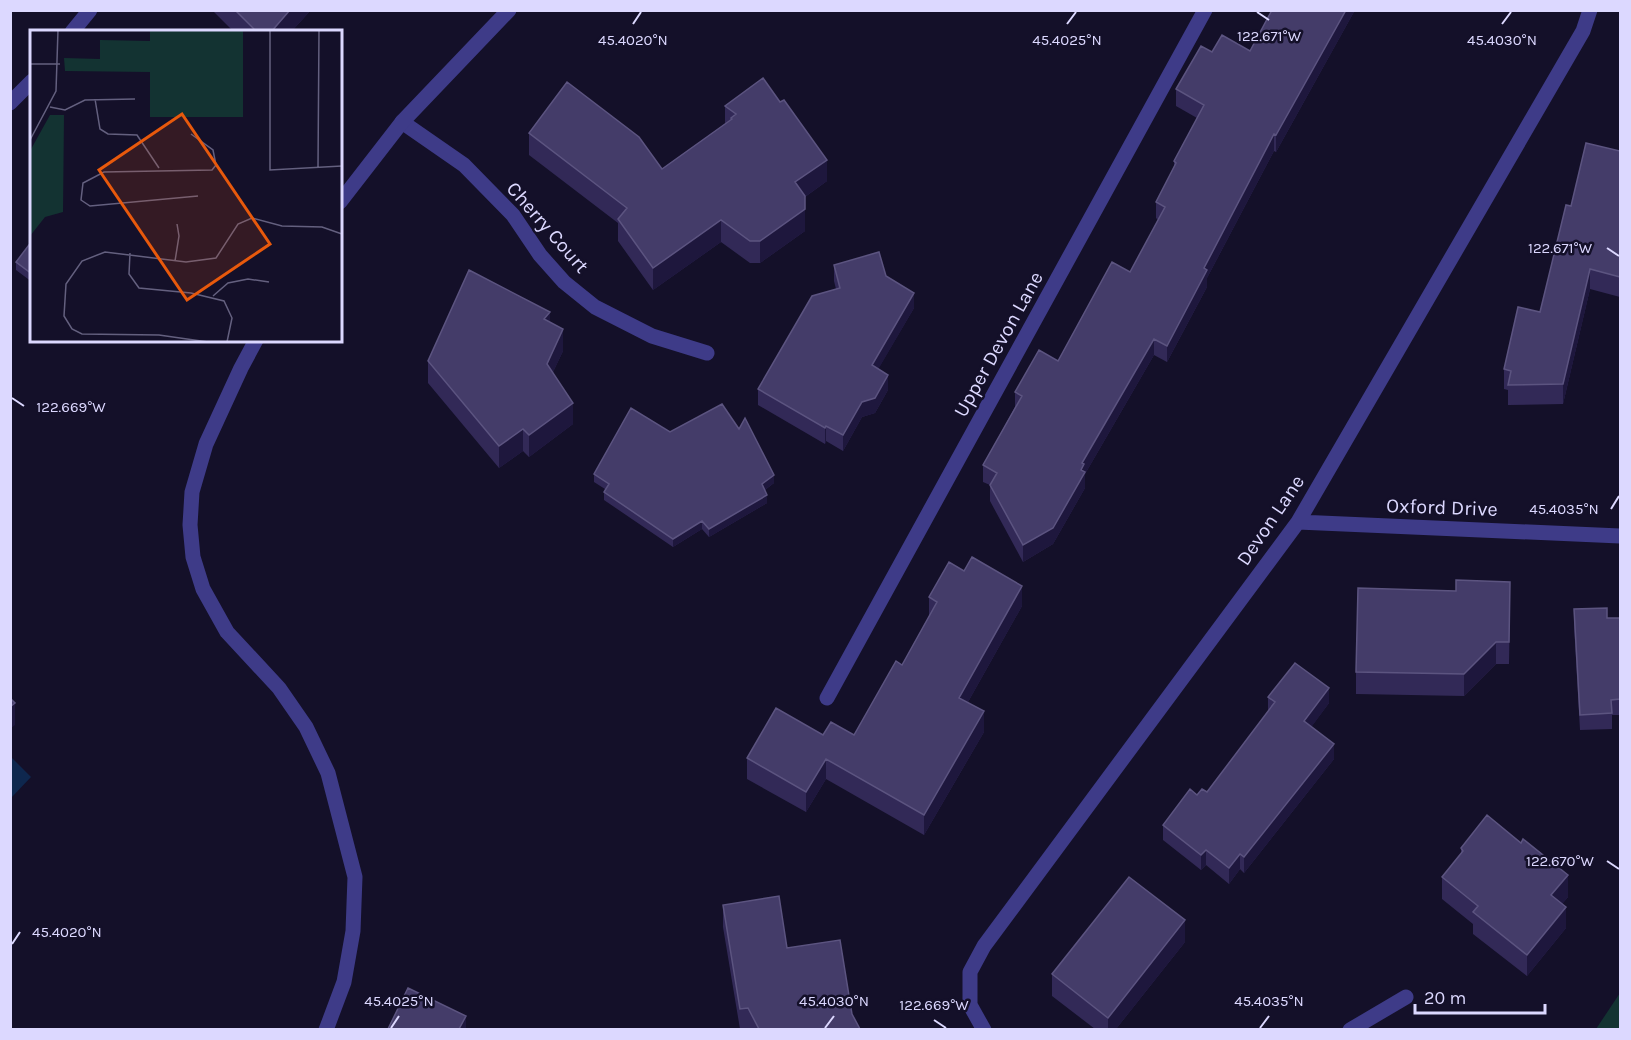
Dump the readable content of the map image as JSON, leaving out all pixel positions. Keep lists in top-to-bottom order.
{
  "streets": {
    "street": [
      "Cherry Court",
      "Upper Devon Lane",
      "Oxford Drive",
      "Devon Lane"
    ]
  },
  "crossings": [
    ["Oxford Drive", "Devon Lane"]
  ],
  "scale_bar": "20 m",
  "coordinates": [
    "122.671°W",
    "45.4020°N",
    "45.4025°N",
    "45.4030°N",
    "122.669°W",
    "45.4035°N",
    "122.670°W"
  ]
}
